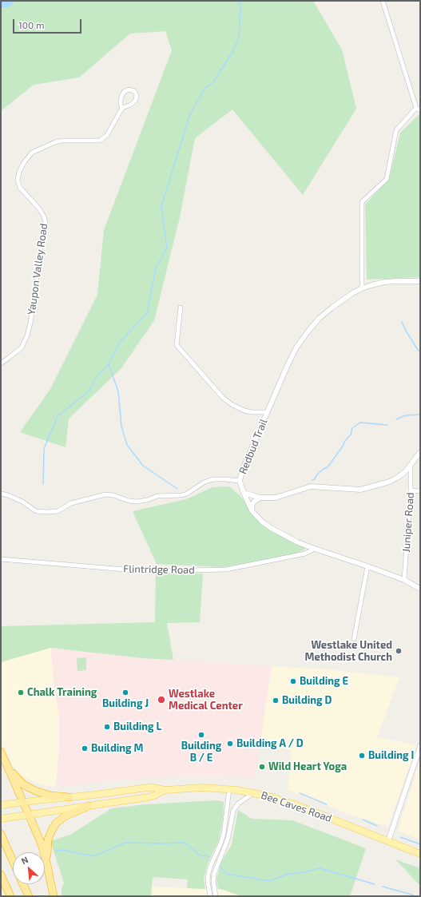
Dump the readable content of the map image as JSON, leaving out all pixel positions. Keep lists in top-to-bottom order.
{
  "streets": {
    "main road": ["Bee Caves Road"],
    "street": [
      "Yaupon Valley Road",
      "Redbud Trail",
      "Juniper Road",
      "Flintridge Road"
    ]
  },
  "crossings": [
    ["Redbud Trail", "Juniper Road"],
    ["Redbud Trail", "Flintridge Road"]
  ],
  "places": [
    "Westlake United Methodist Church",
    "Building E",
    "Chalk Training",
    "Building J",
    "Westlake Medical Center",
    "Building D",
    "Building L",
    "Building B / E",
    "Building A / D",
    "Building M",
    "Building I",
    "Wild Heart Yoga"
  ],
  "scale_bar": "100 m",
  "north": "top left"
}
